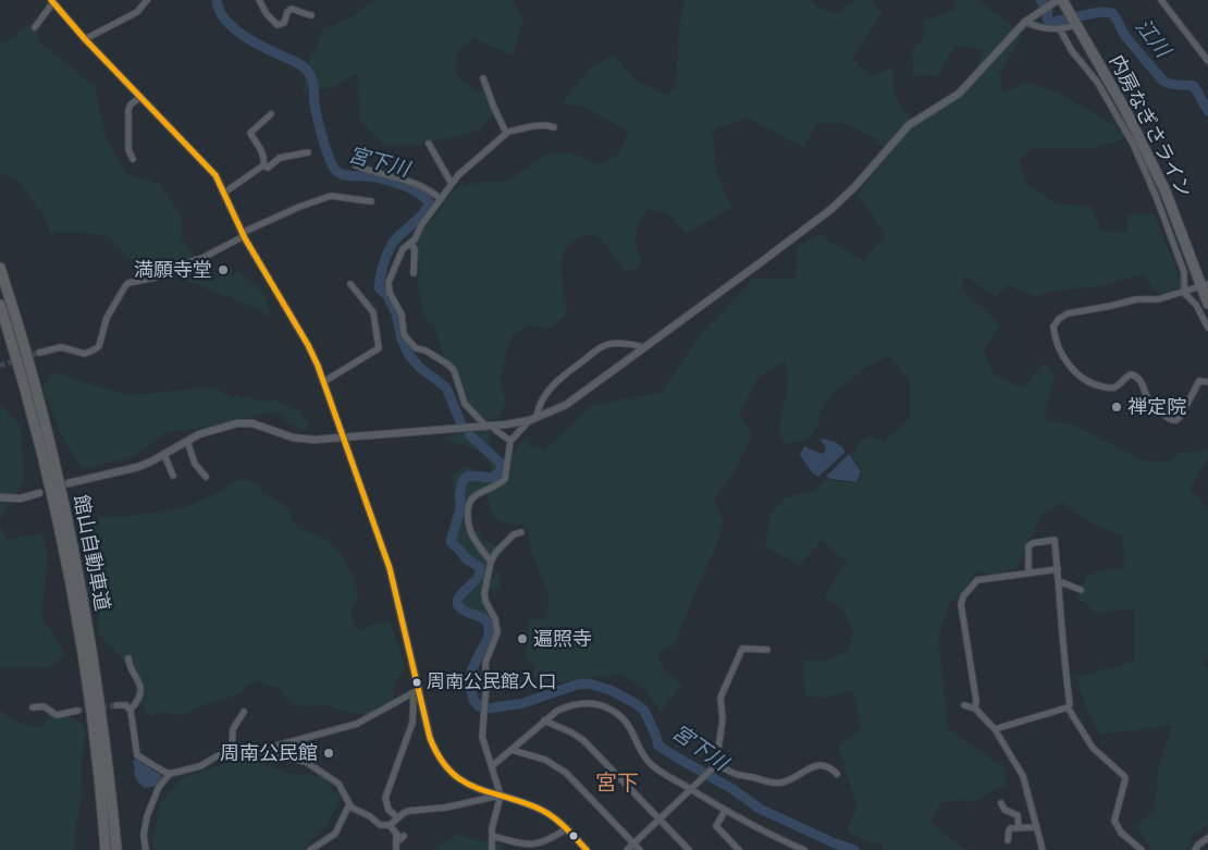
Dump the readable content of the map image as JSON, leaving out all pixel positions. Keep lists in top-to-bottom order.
{
  "streets": {
    "highway": ["内房なぎさライン", "館山自動車道"]
  },
  "districts": ["宮下"],
  "water": ["江川", "宮下川"],
  "places": [
    "満願寺堂",
    "禅定院",
    "遍照寺",
    "周南公民館入口",
    "周南公民館"
  ]
}
